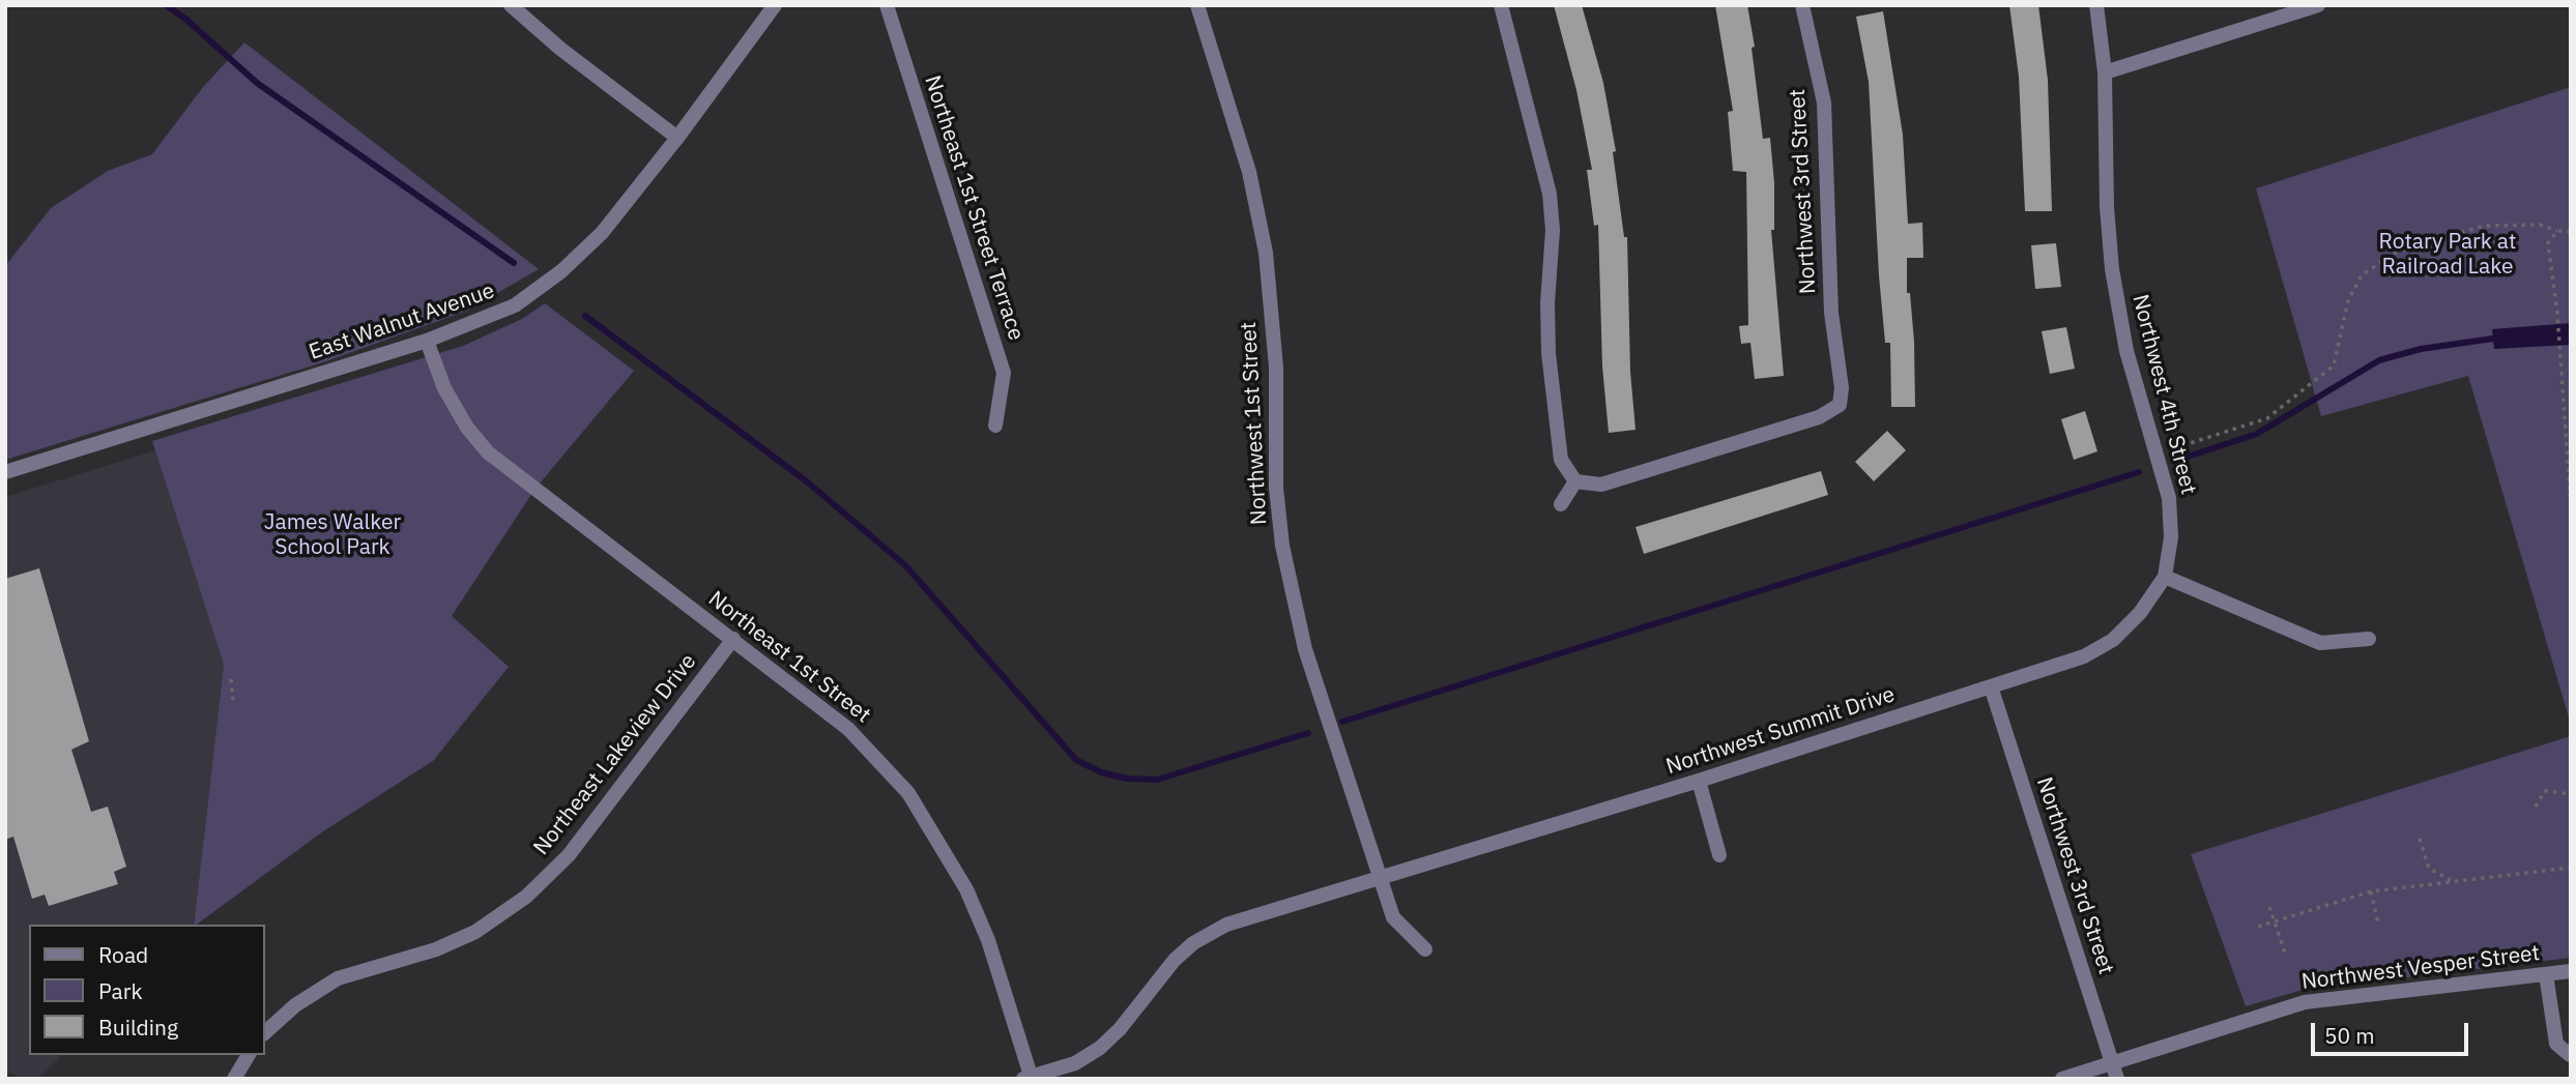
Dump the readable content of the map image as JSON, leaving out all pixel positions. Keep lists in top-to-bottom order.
{
  "streets": {
    "street": [
      "Northwest 3rd Street",
      "Northeast 1st Street Terrace",
      "East Walnut Avenue",
      "Northwest 4th Street",
      "Northwest 1st Street",
      "Northeast 1st Street",
      "Northwest Summit Drive",
      "Northeast Lakeview Drive",
      "Northwest Vesper Street"
    ]
  },
  "crossings": [
    ["Northwest 3rd Street", "Northwest Summit Drive"],
    ["Northwest 3rd Street", "Northwest Vesper Street"],
    ["East Walnut Avenue", "Northeast 1st Street"],
    ["Northwest 4th Street", "Northwest Summit Drive"],
    ["Northwest 1st Street", "Northwest Summit Drive"],
    ["Northeast 1st Street", "Northwest Summit Drive"],
    ["Northeast 1st Street", "Northeast Lakeview Drive"]
  ],
  "parks": ["Rotary Park at Railroad Lake", "James Walker School Park"],
  "legend": ["Road", "Park", "Building"],
  "scale_bar": "50 m"
}
